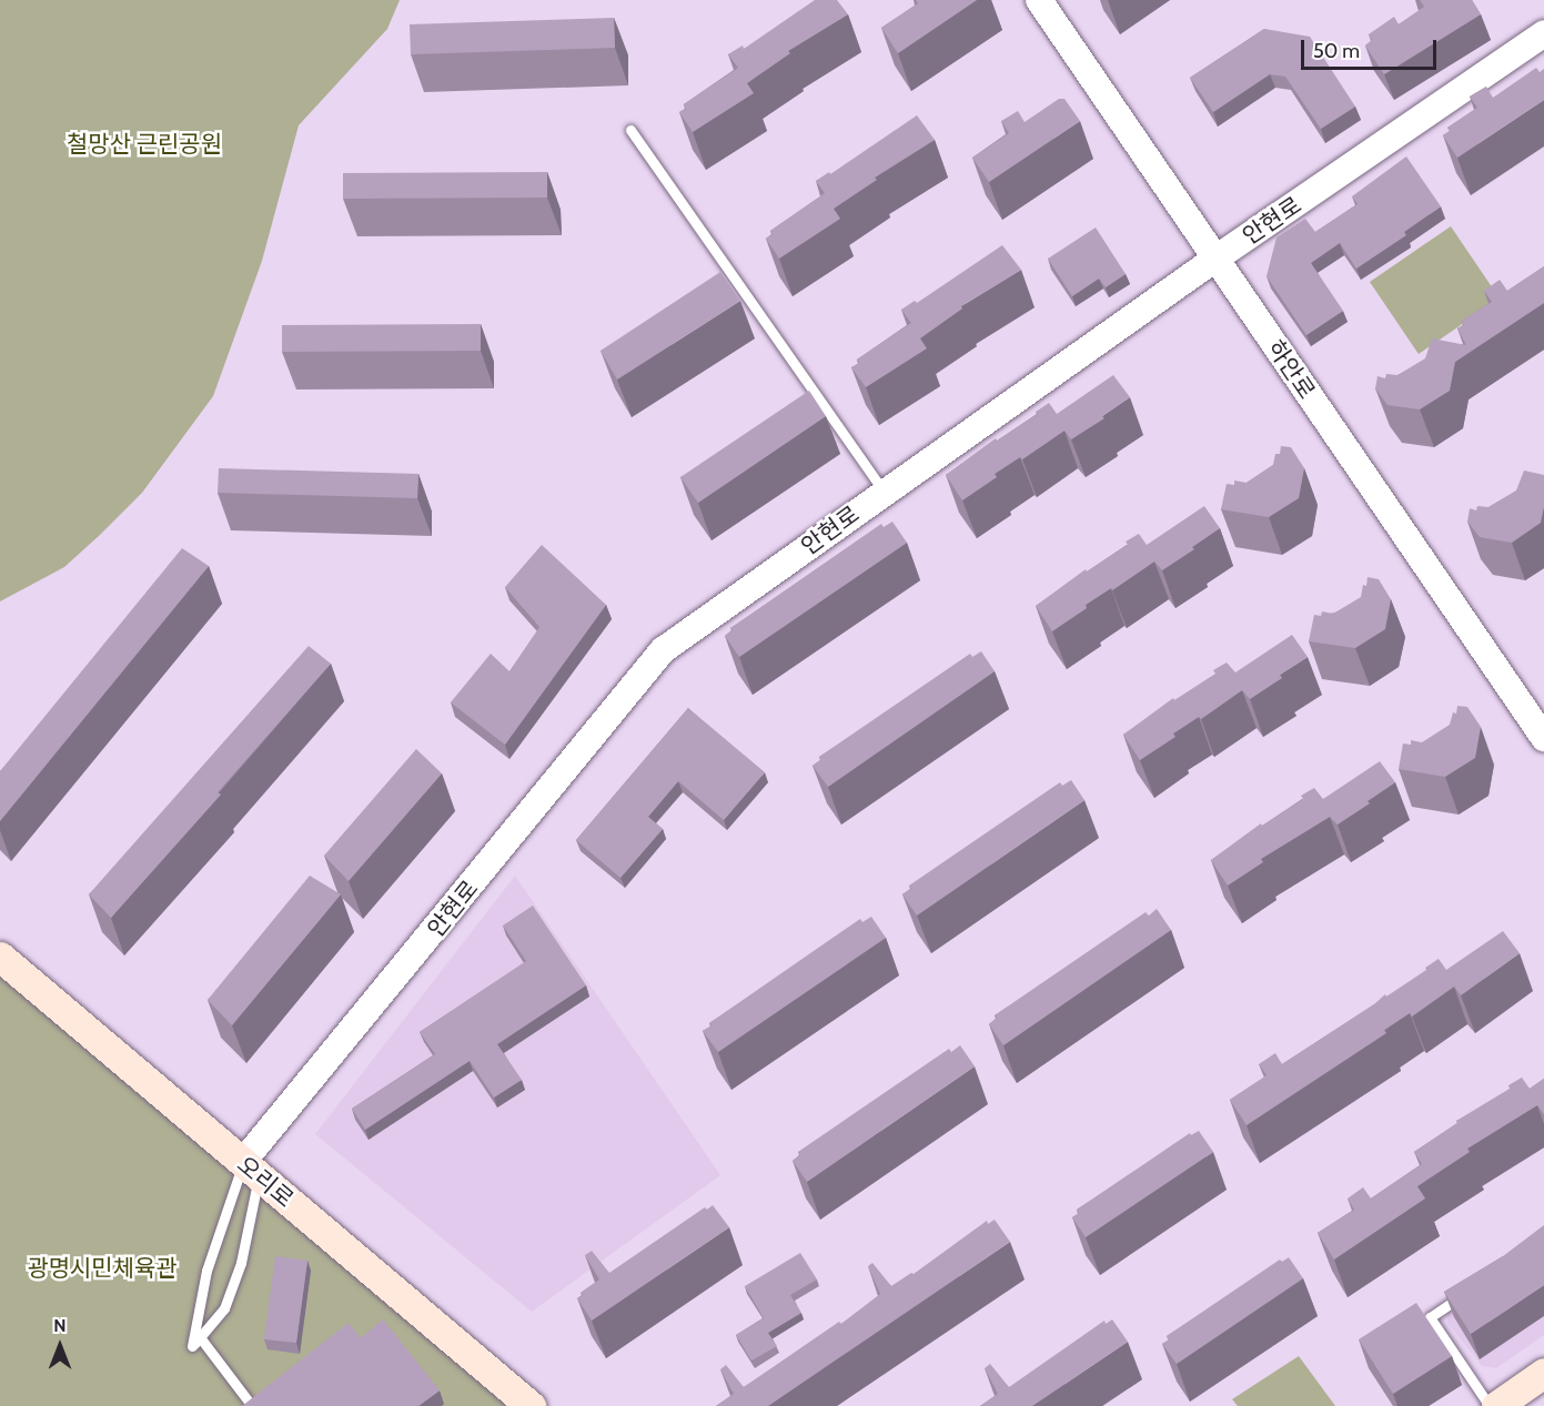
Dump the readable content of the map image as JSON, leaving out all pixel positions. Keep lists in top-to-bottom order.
{
  "streets": {
    "main road": ["오리로"],
    "street": ["안현로", "하안로"]
  },
  "crossings": [
    ["안현로", "하안로"],
    ["안현로", "오리로"]
  ],
  "parks": ["철망산 근린공원", "광명시민체육관"],
  "scale_bar": "50 m",
  "north": "top"
}
